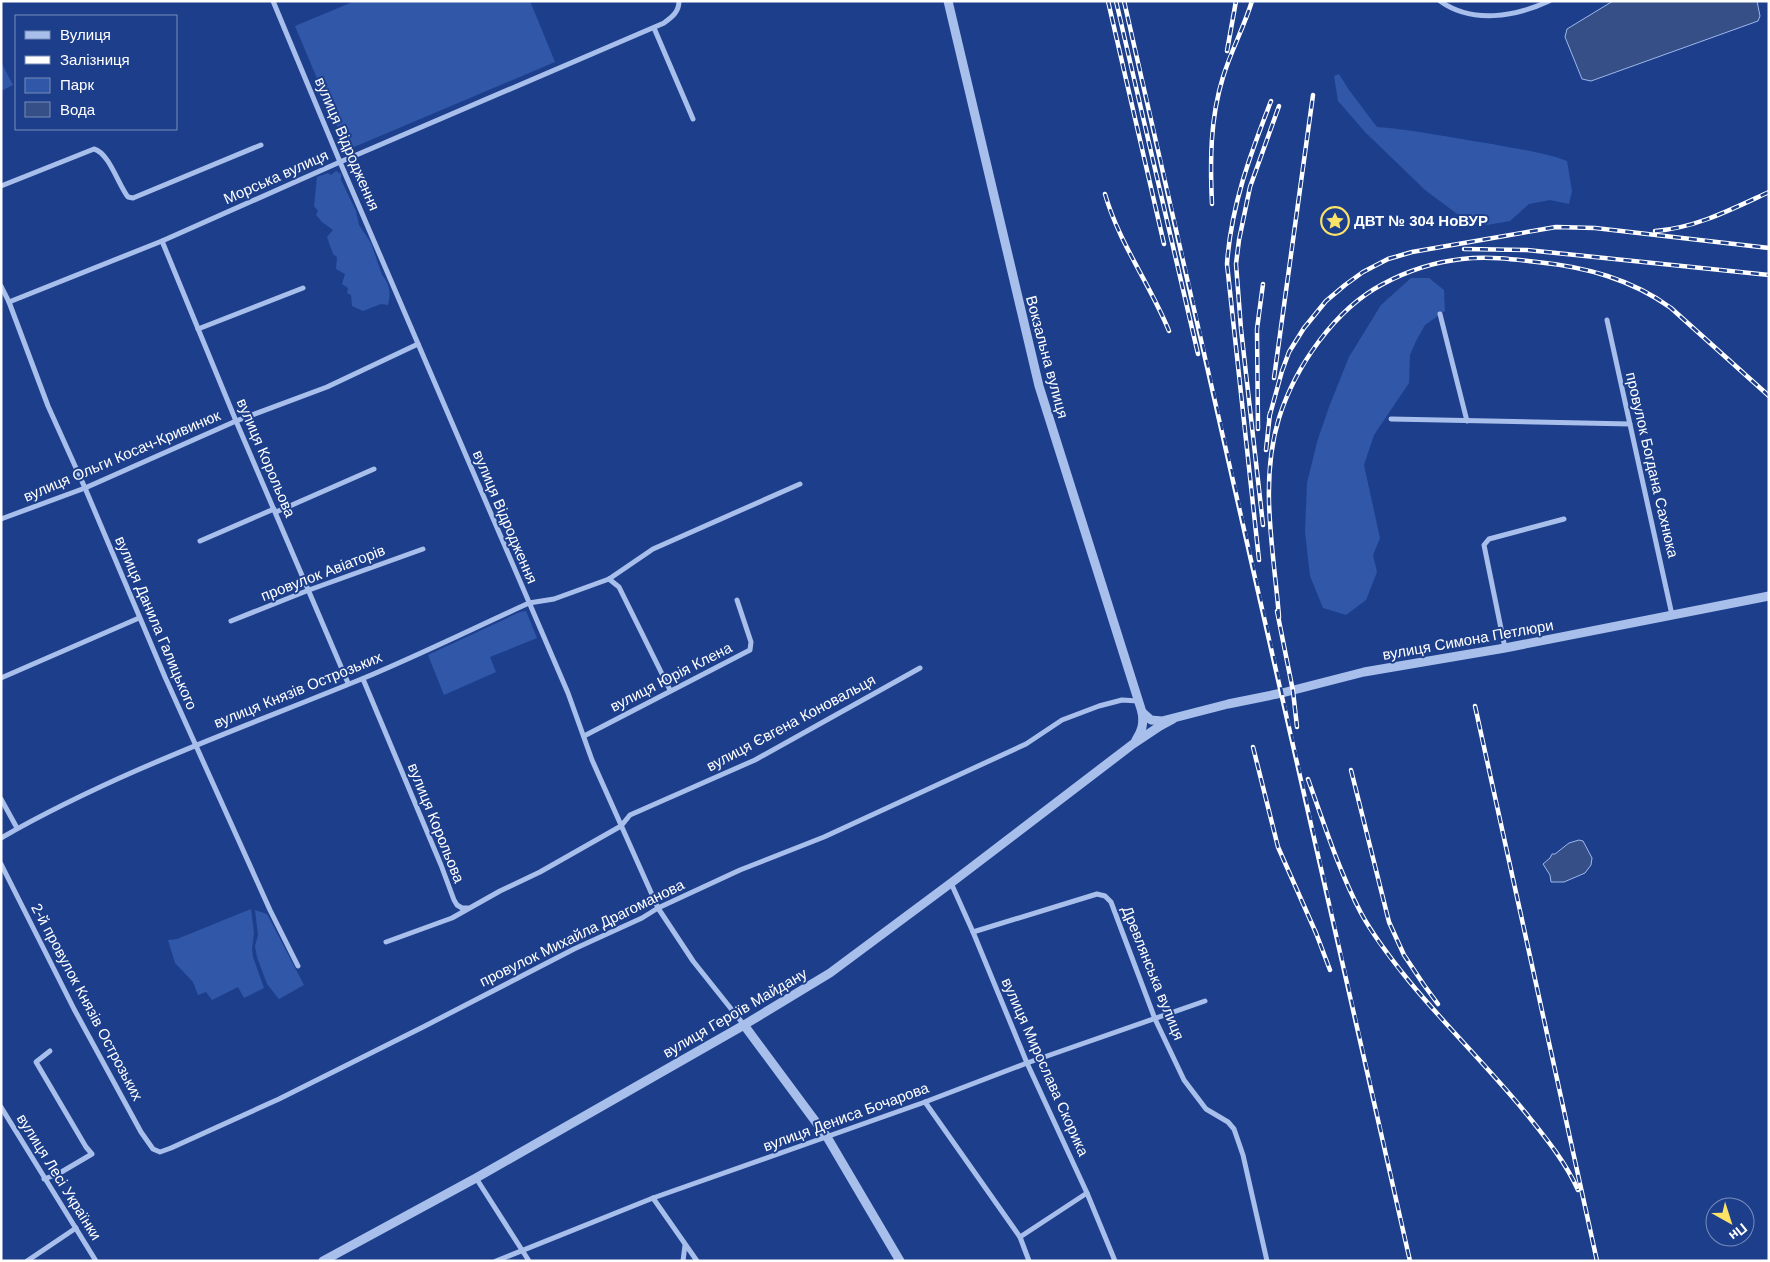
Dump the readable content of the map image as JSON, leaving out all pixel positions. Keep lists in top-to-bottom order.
{
  "streets": {
    "street": [
      "вулиця Відродження",
      "Морська вулиця",
      "Вокзальна вулиця",
      "вулиця Ольги Косач-Кривинюк",
      "вулиця Корольова",
      "провулок Богдана Сахнюка",
      "провулок Авіаторів",
      "вулиця Данила Галицького",
      "вулиця Симона Петлюри",
      "вулиця Юрія Клена",
      "вулиця Князів Острозьких",
      "вулиця Євгена Коновальця",
      "провулок Михайла Драгоманова",
      "Древлянська вулиця",
      "2-й провулок Князів Острозьких",
      "вулиця Героїв Майдану",
      "вулиця Мирослава Скорика",
      "вулиця Дениса Бочарова",
      "вулиця Лесі Українки"
    ]
  },
  "crossings": [
    ["вулиця Відродження", "Морська вулиця"],
    ["вулиця Відродження", "вулиця Ольги Косач-Кривинюк"],
    ["вулиця Відродження", "вулиця Юрія Клена"],
    ["вулиця Відродження", "вулиця Князів Острозьких"],
    ["вулиця Відродження", "вулиця Євгена Коновальця"],
    ["вулиця Відродження", "провулок Михайла Драгоманова"],
    ["вулиця Відродження", "вулиця Героїв Майдану"],
    ["Морська вулиця", "вулиця Корольова"],
    ["Морська вулиця", "вулиця Данила Галицького"],
    ["Вокзальна вулиця", "провулок Михайла Драгоманова"],
    ["вулиця Ольги Косач-Кривинюк", "вулиця Корольова"],
    ["вулиця Ольги Косач-Кривинюк", "вулиця Данила Галицького"],
    ["вулиця Корольова", "провулок Авіаторів"],
    ["вулиця Корольова", "вулиця Князів Острозьких"],
    ["вулиця Корольова", "вулиця Євгена Коновальця"],
    ["провулок Богдана Сахнюка", "вулиця Симона Петлюри"],
    ["вулиця Данила Галицького", "вулиця Князів Острозьких"],
    ["вулиця Симона Петлюри", "вулиця Героїв Майдану"],
    ["провулок Михайла Драгоманова", "2-й провулок Князів Острозьких"],
    ["Древлянська вулиця", "вулиця Мирослава Скорика"],
    ["Древлянська вулиця", "вулиця Дениса Бочарова"],
    ["вулиця Героїв Майдану", "вулиця Мирослава Скорика"],
    ["вулиця Мирослава Скорика", "вулиця Дениса Бочарова"]
  ],
  "places": {
    "place": ["ДВТ № 304 НоВУР"]
  },
  "legend": [
    "Вулиця",
    "Залізниця",
    "Парк",
    "Вода"
  ],
  "north": "bottom right"
}
